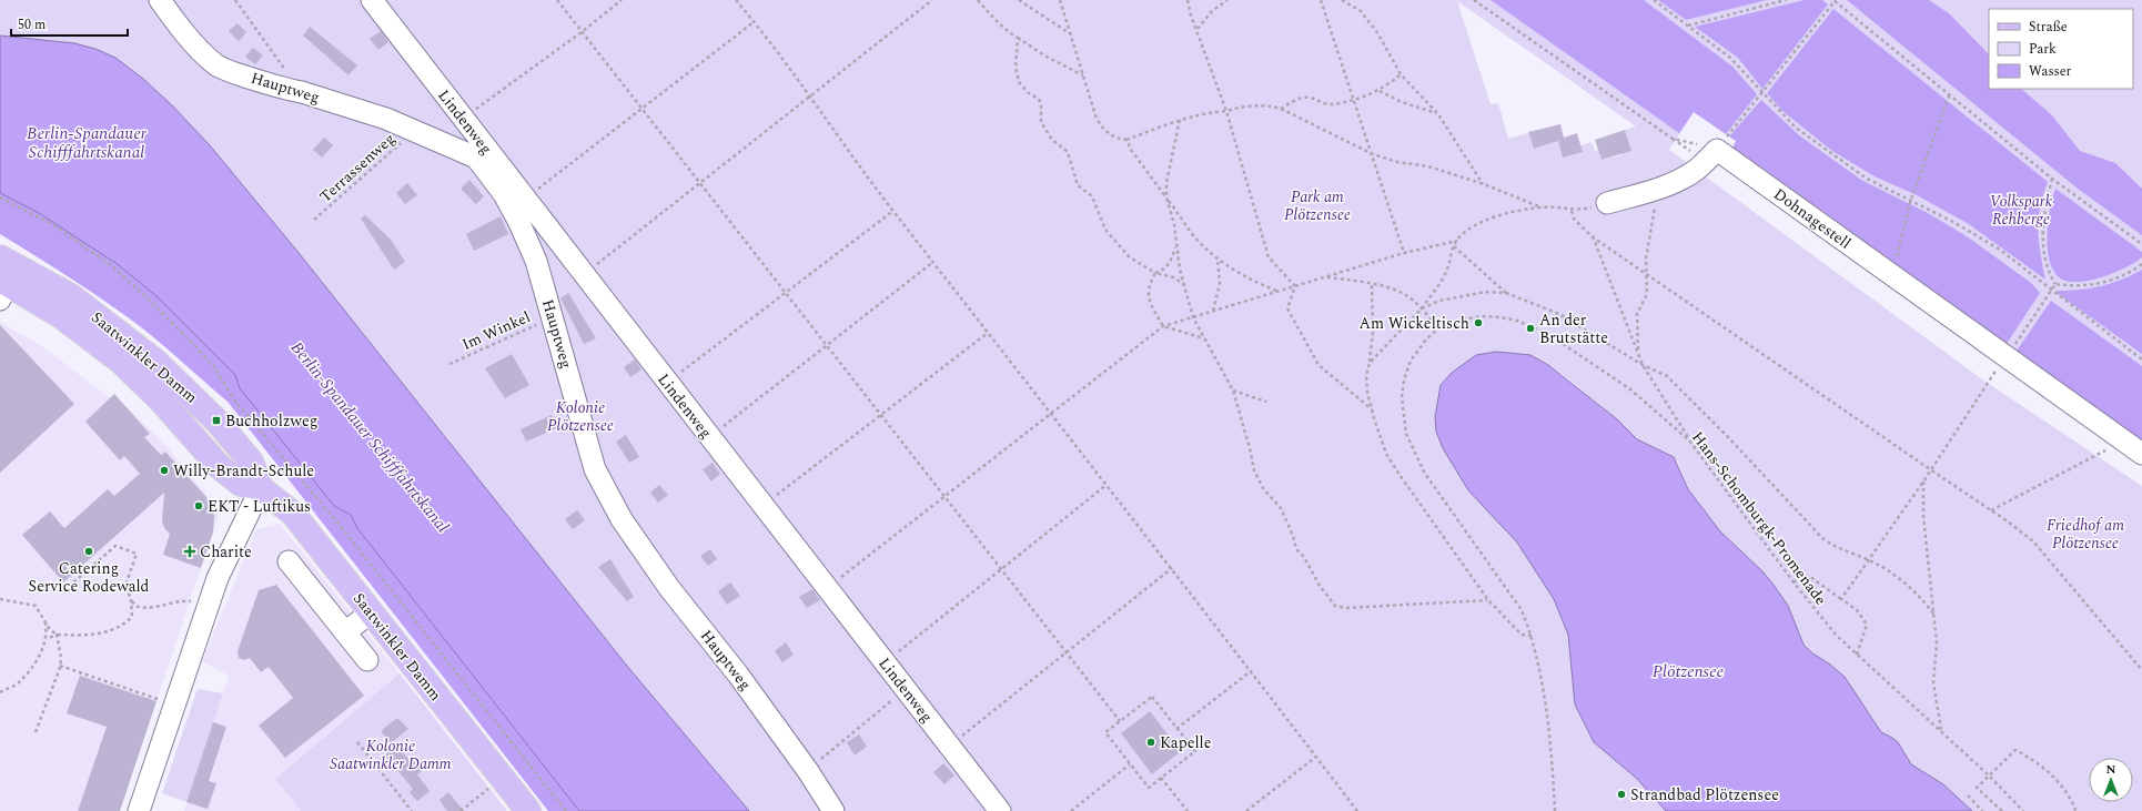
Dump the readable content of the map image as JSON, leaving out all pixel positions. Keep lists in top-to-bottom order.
{
  "streets": {
    "main road": ["Saatwinkler Damm"],
    "street": ["Hauptweg", "Lindenweg", "Dohnagestell"],
    "path": ["Terrassenweg", "Im Winkel", "Hans-Schomburgk-Promenade"]
  },
  "crossings": [
    ["Hauptweg", "Lindenweg"],
    ["Hauptweg", "Terrassenweg"],
    ["Hauptweg", "Im Winkel"]
  ],
  "water": ["Berlin-Spandauer Schifffahrtskanal", "Plötzensee"],
  "parks": [
    "Park am Plötzensee",
    "Volkspark Rehberge",
    "Kolonie Plötzensee",
    "Friedhof am Plötzensee",
    "Kolonie Saatwinkler Damm"
  ],
  "places": {
    "other": [
      "Am Wickeltisch",
      "An der Brutstätte",
      "Willy-Brandt-Schule",
      "EKT - Luftikus",
      "Catering Service Rodewald",
      "Kapelle",
      "Strandbad Plötzensee"
    ],
    "transit": ["Buchholzweg"],
    "health": ["Charite"]
  },
  "legend": ["Straße", "Park", "Wasser"],
  "scale_bar": "50 m",
  "north": "top"
}
